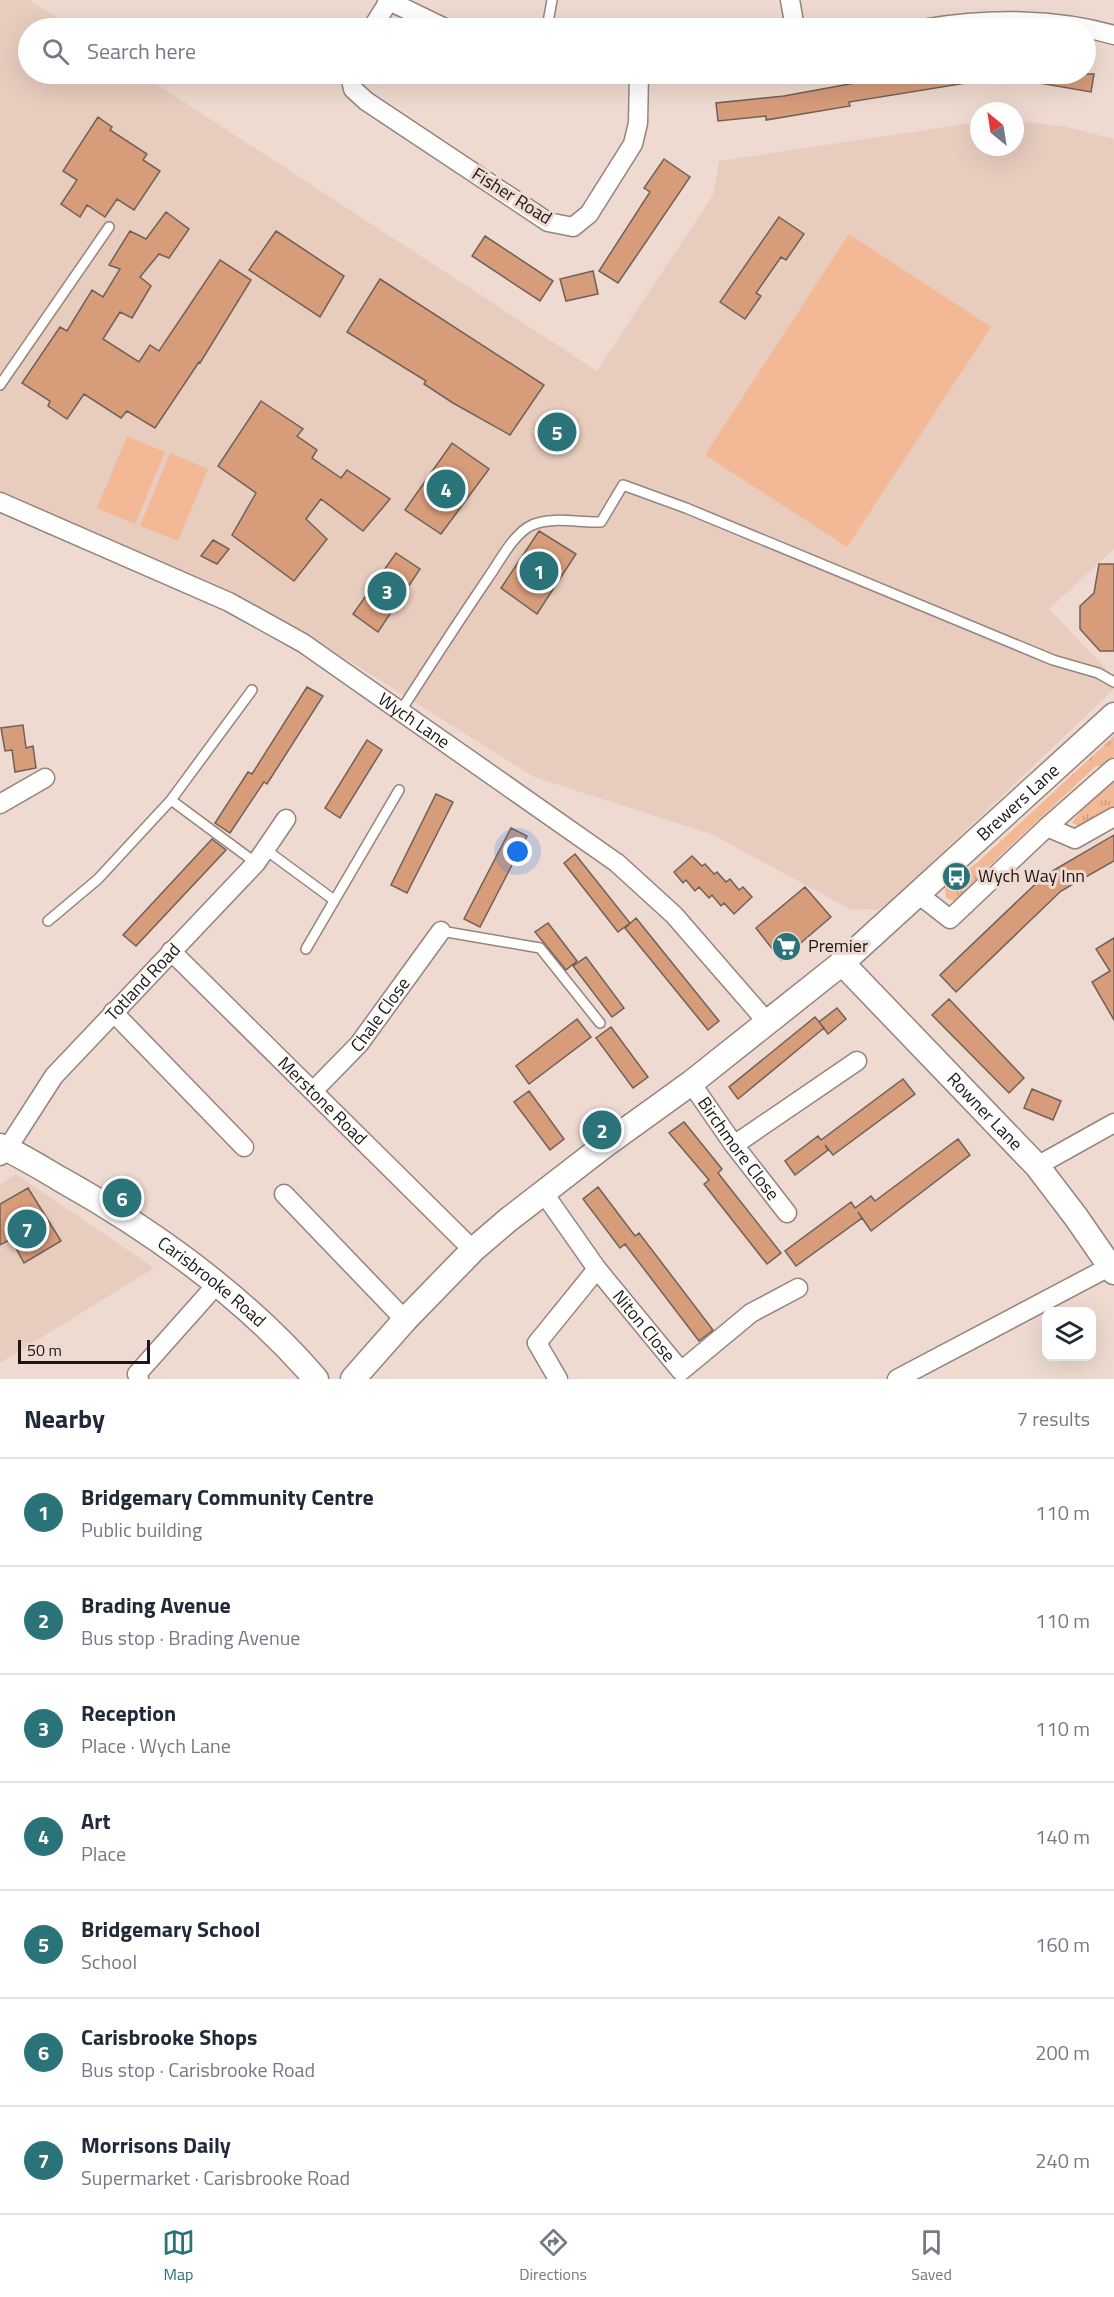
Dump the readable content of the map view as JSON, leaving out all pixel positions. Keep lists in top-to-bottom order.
{
  "streets": {
    "street": [
      "Fisher Road",
      "Wych Lane",
      "Brewers Lane",
      "Totland Road",
      "Chale Close",
      "Merstone Road",
      "Rowner Lane",
      "Birchmore Close",
      "Carisbrooke Road",
      "Niton Close"
    ]
  },
  "crossings": [
    ["Wych Lane", "Brewers Lane"],
    ["Brewers Lane", "Merstone Road"],
    ["Brewers Lane", "Rowner Lane"],
    ["Brewers Lane", "Birchmore Close"],
    ["Brewers Lane", "Niton Close"],
    ["Totland Road", "Merstone Road"],
    ["Totland Road", "Carisbrooke Road"],
    ["Chale Close", "Merstone Road"]
  ],
  "places": {
    "bus stop": ["Wych Way Inn"],
    "supermarket": ["Premier"]
  },
  "scale_bar": "50 m",
  "north": "top left",
  "page": {
    "search": "Search here",
    "pins": [
      "5",
      "4",
      "1",
      "3",
      "2",
      "6",
      "7"
    ],
    "scale": "50 m",
    "heading": ["Nearby", "7 results"],
    "list": [
      {
        "mark": "1",
        "name": "Bridgemary Community Centre",
        "note": "Public building",
        "value": "110 m"
      },
      {
        "mark": "2",
        "name": "Brading Avenue",
        "note": "Bus stop · Brading Avenue",
        "value": "110 m"
      },
      {
        "mark": "3",
        "name": "Reception",
        "note": "Place · Wych Lane",
        "value": "110 m"
      },
      {
        "mark": "4",
        "name": "Art",
        "note": "Place",
        "value": "140 m"
      },
      {
        "mark": "5",
        "name": "Bridgemary School",
        "note": "School",
        "value": "160 m"
      },
      {
        "mark": "6",
        "name": "Carisbrooke Shops",
        "note": "Bus stop · Carisbrooke Road",
        "value": "200 m"
      },
      {
        "mark": "7",
        "name": "Morrisons Daily",
        "note": "Supermarket · Carisbrooke Road",
        "value": "240 m"
      }
    ],
    "nav": ["Map", "Directions", "Saved"]
  }
}
